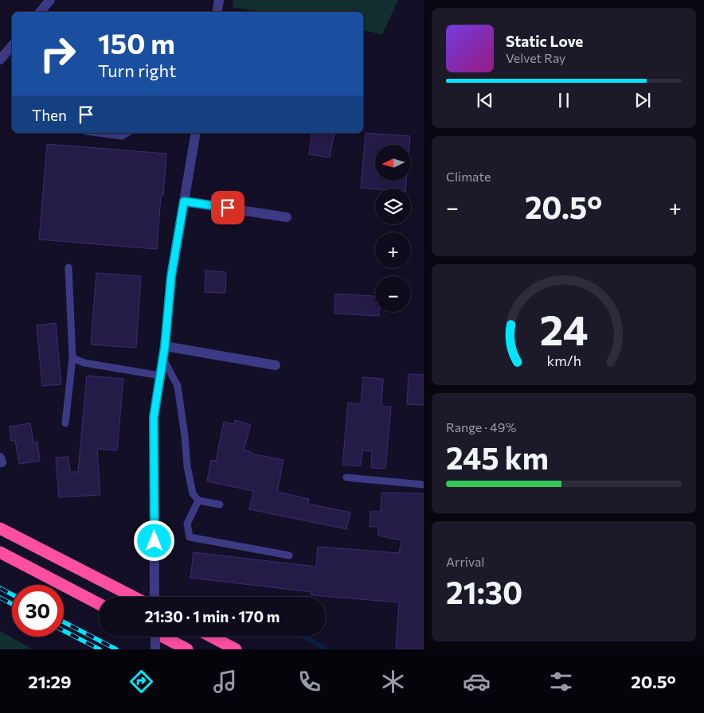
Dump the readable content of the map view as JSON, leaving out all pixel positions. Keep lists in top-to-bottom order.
{
  "north": "left",
  "page": {
    "turn": ["150 m", "Turn right"],
    "song": ["Static Love", "Velvet Ray"],
    "then": "Then",
    "tile": [
      "Climate",
      ["Range · 49%", "245 km"],
      ["Arrival", "21:30"]
    ],
    "map_buttons": ["+", "−"],
    "heat": ["−", "20.5°", "+"],
    "limit": "30",
    "trip": "21:30 · 1 min · 170 m",
    "tabs": ["21:29", "20.5°"],
    "gauge": ["24", "km/h"]
  }
}
